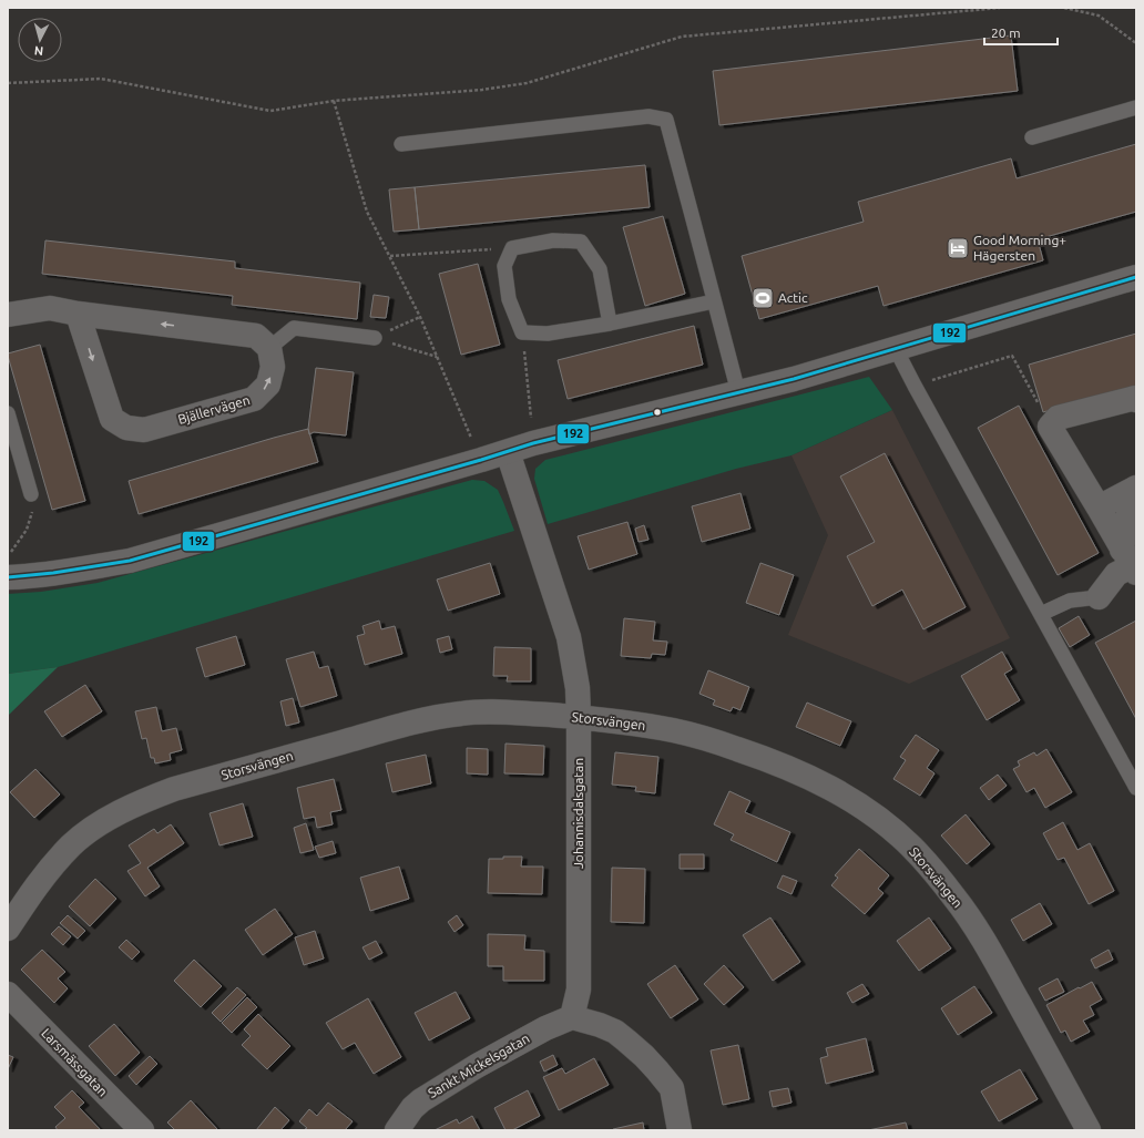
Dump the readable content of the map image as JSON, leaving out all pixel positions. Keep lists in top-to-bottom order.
{
  "streets": {
    "street": [
      "Bjällervägen",
      "Storsvängen",
      "Johannisdalsgatan",
      "Larsmässgatan",
      "Sankt Mickelsgatan"
    ]
  },
  "crossings": [
    ["Storsvängen", "Johannisdalsgatan"],
    ["Johannisdalsgatan", "Sankt Mickelsgatan"]
  ],
  "places": {
    "hotel": ["Good Morning+ Hägersten"],
    "sports": ["Actic"]
  },
  "lines": ["transit line 192"],
  "scale_bar": "20 m",
  "north": "bottom"
}
